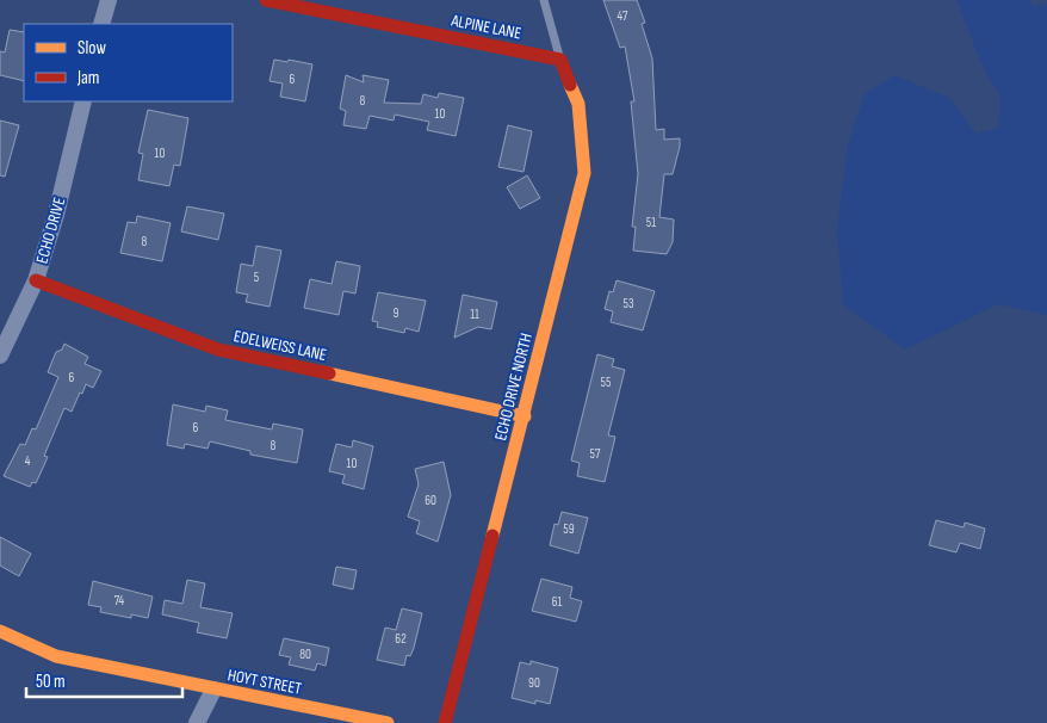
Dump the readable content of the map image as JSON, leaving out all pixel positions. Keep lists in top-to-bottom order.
{
  "streets": {
    "street": [
      "ALPINE LANE",
      "ECHO DRIVE",
      "EDELWEISS LANE",
      "ECHO DRIVE NORTH",
      "HOYT STREET"
    ]
  },
  "crossings": [
    ["ALPINE LANE", "ECHO DRIVE NORTH"],
    ["ECHO DRIVE", "EDELWEISS LANE"],
    ["EDELWEISS LANE", "ECHO DRIVE NORTH"]
  ],
  "house_numbers": [
    "47",
    "6",
    "8",
    "10",
    "10",
    "51",
    "8",
    "5",
    "53",
    "9",
    "11",
    "6",
    "55",
    "6",
    "8",
    "57",
    "4",
    "10",
    "60",
    "59",
    "74",
    "61",
    "62",
    "80",
    "90"
  ],
  "legend": ["Slow", "Jam"],
  "scale_bar": "50 m"
}
